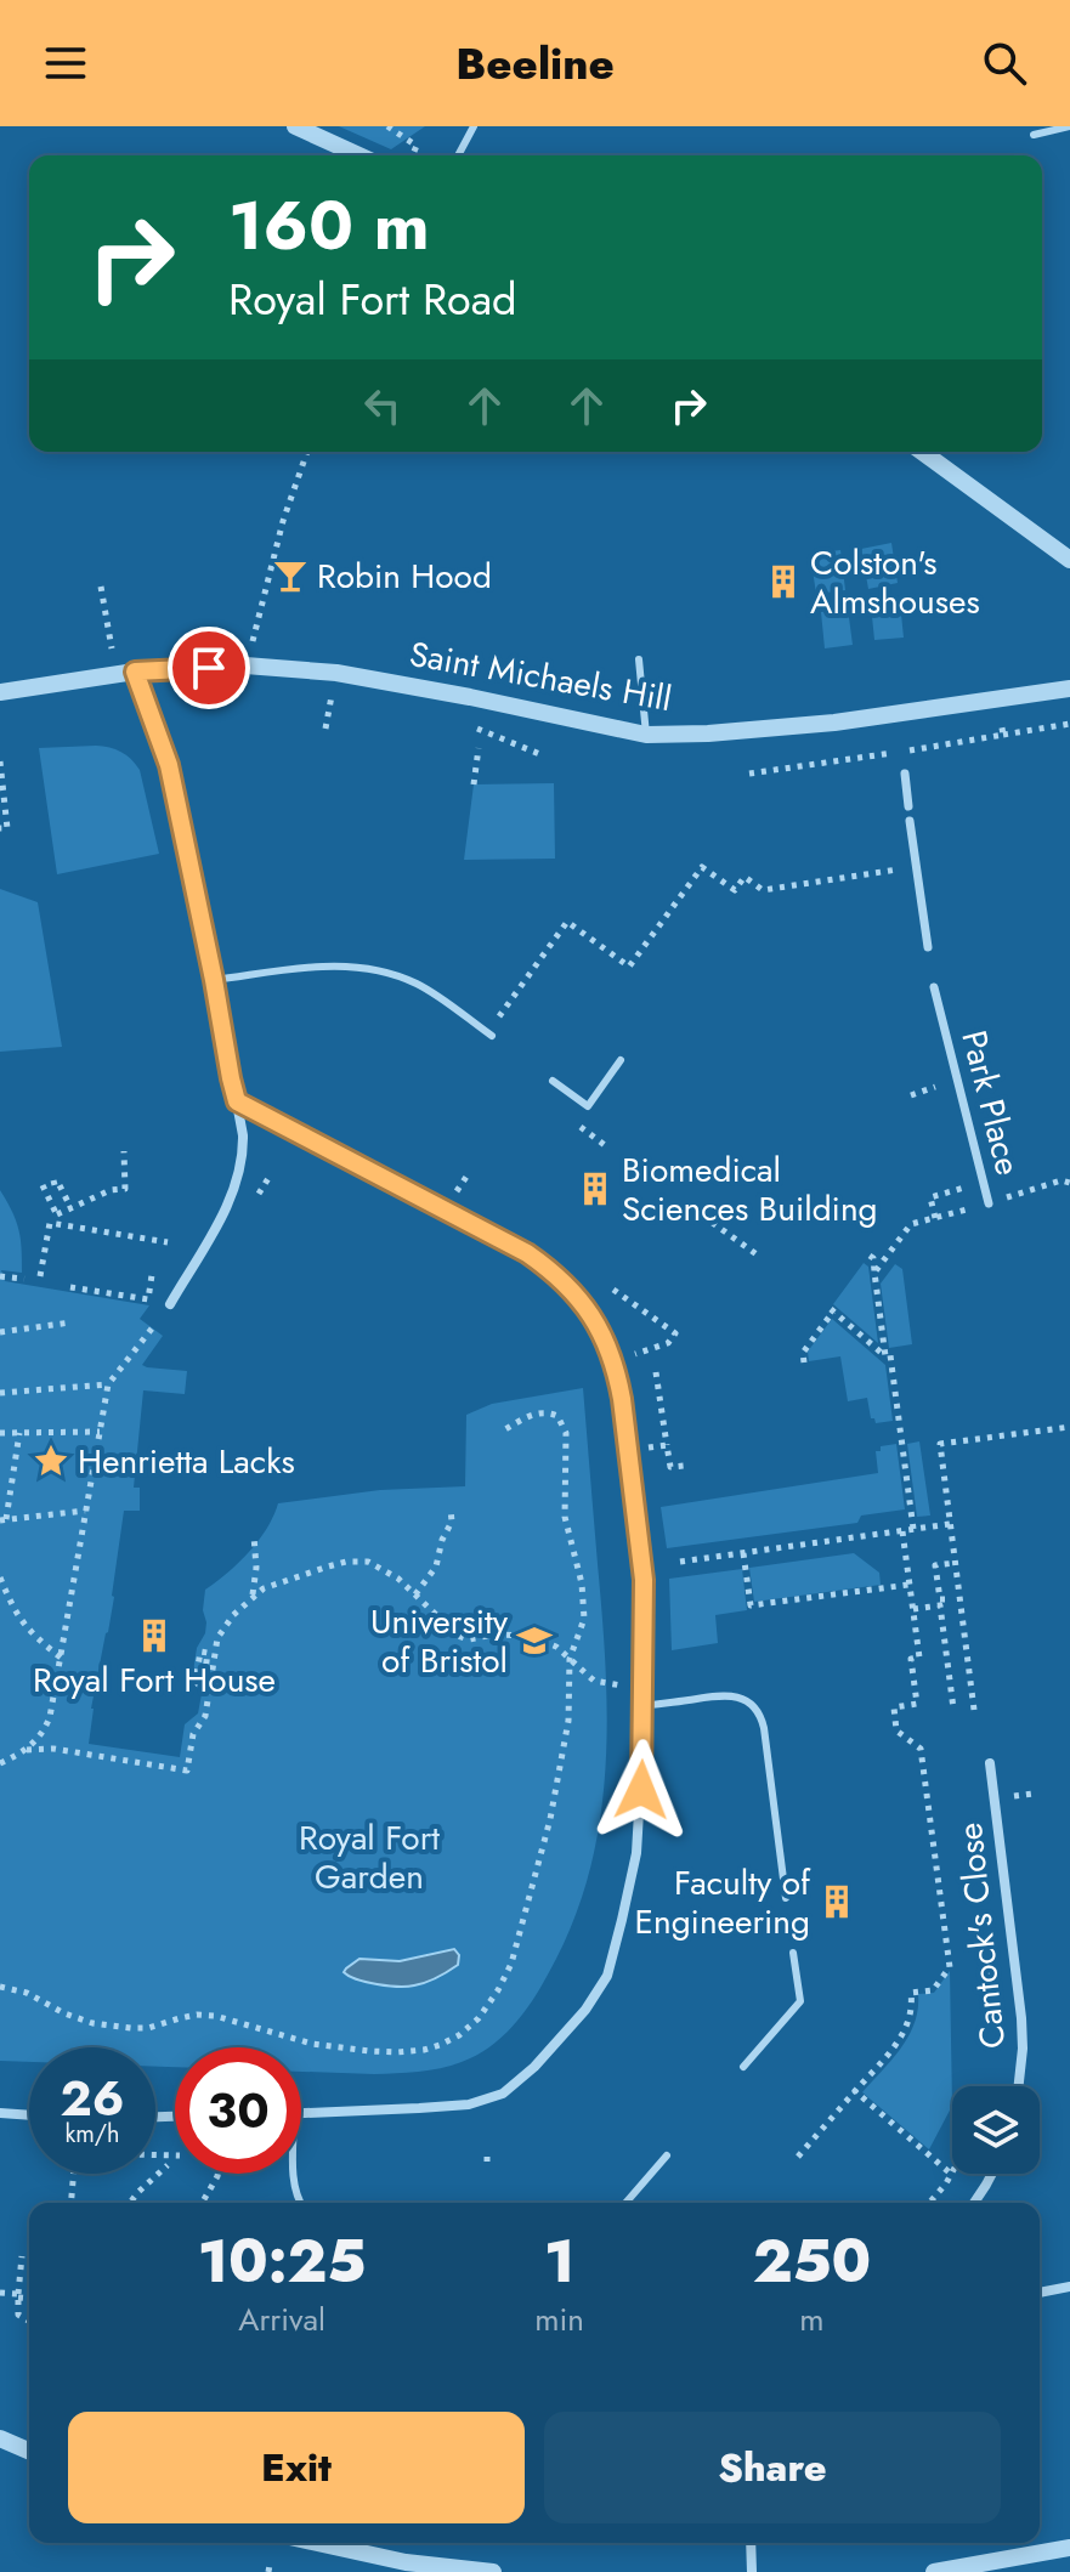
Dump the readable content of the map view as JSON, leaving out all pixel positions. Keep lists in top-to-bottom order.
{
  "streets": {
    "street": ["Saint Michaels Hill", "Park Place", "Cantock's Close"]
  },
  "parks": ["Royal Fort Garden"],
  "places": {
    "bar": ["Robin Hood"],
    "building": [
      "Colston's Almshouses",
      "Biomedical Sciences Building",
      "Royal Fort House",
      "Faculty of Engineering"
    ],
    "place": ["Henrietta Lacks"],
    "school or university": ["University of Bristol"]
  },
  "page": {
    "header": "Beeline",
    "turn": ["160 m", "Royal Fort Road"],
    "speed": "26 km/h",
    "limit": "30",
    "eta": [
      "10:25",
      "Arrival",
      "1",
      "min",
      "250",
      "m"
    ],
    "buttons": ["Exit", "Share"]
  }
}
